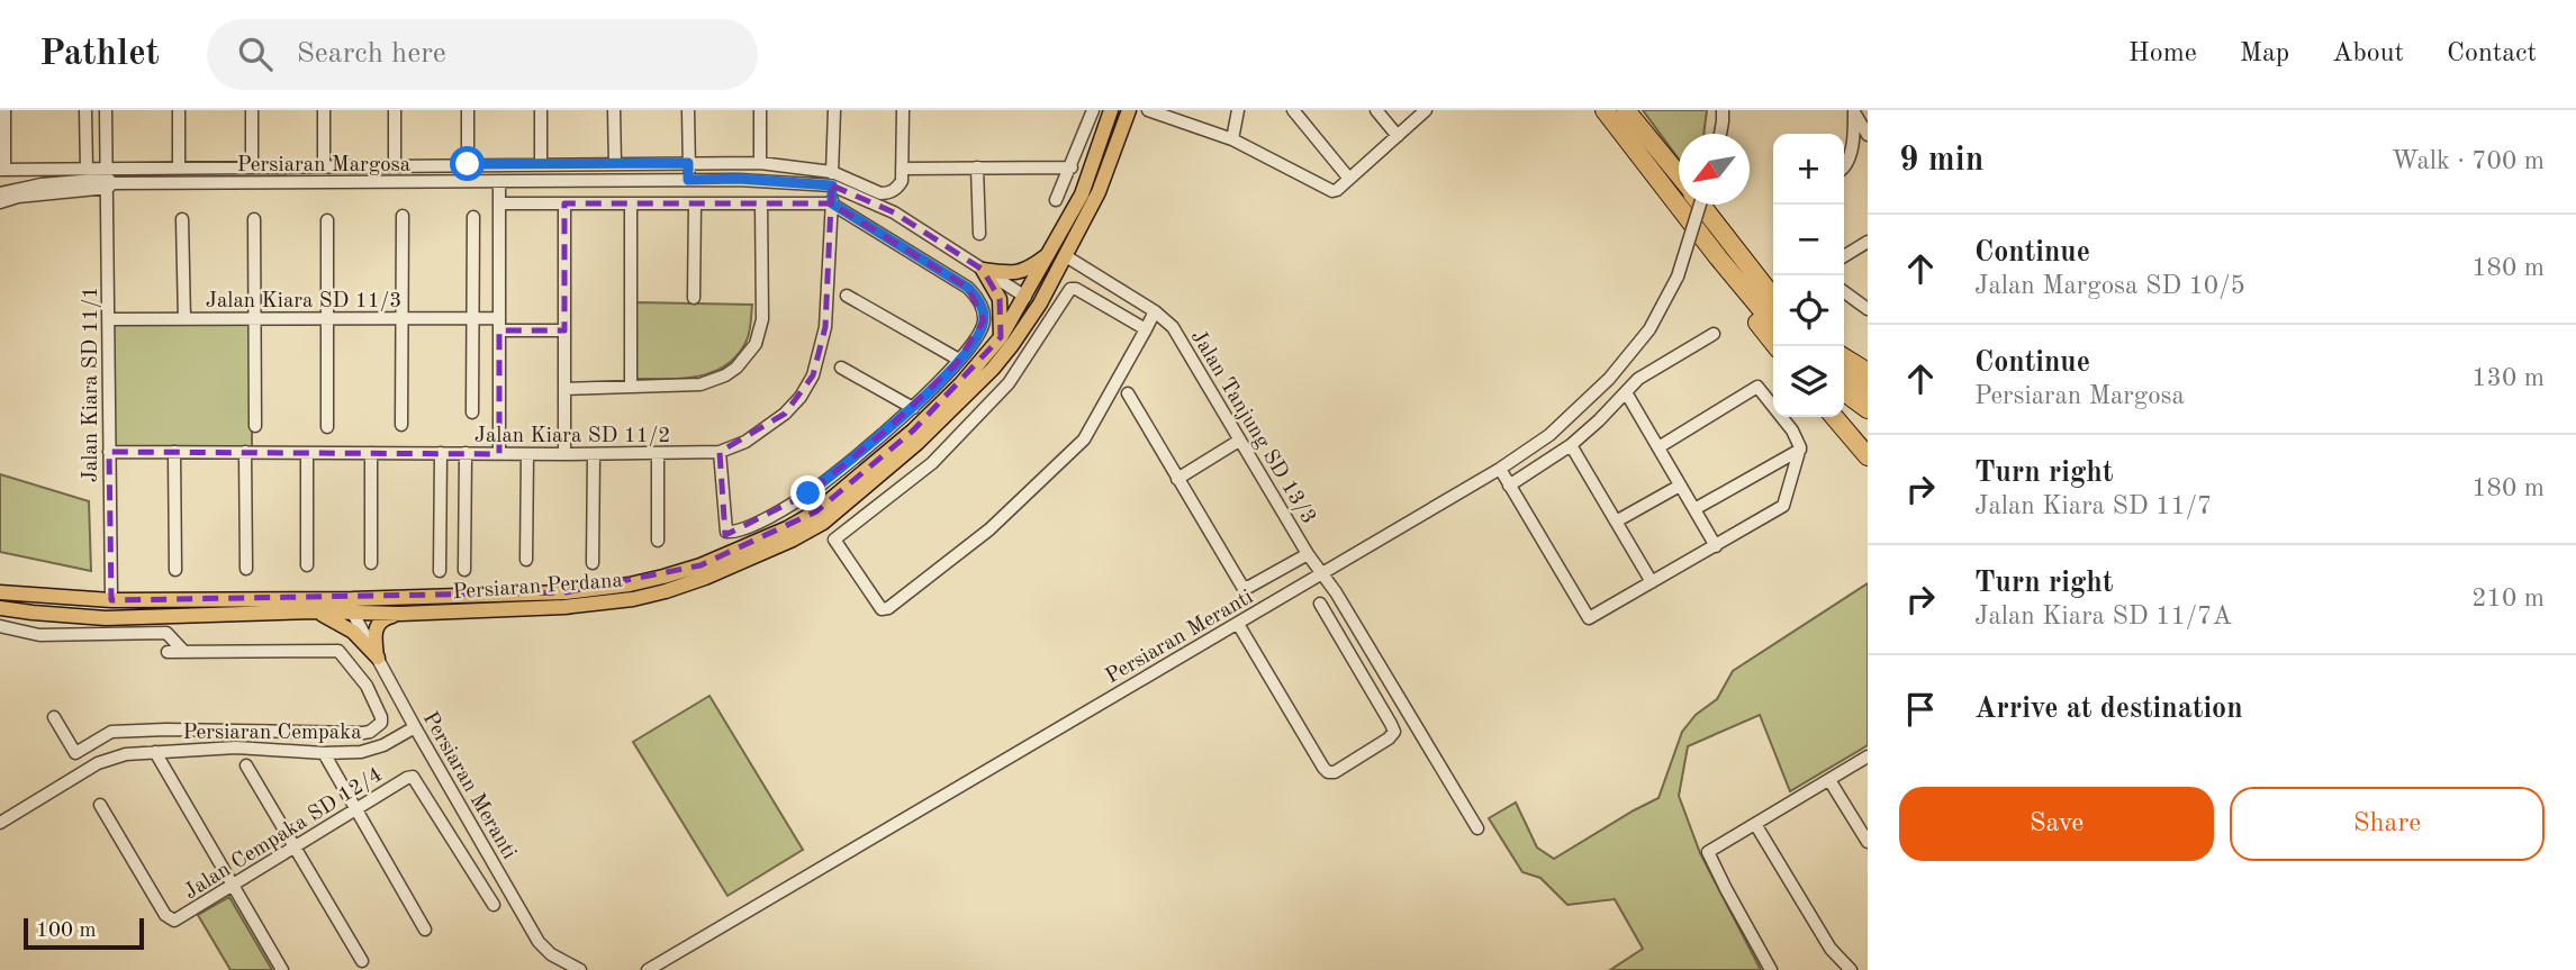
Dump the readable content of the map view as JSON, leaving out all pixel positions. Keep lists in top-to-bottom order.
{
  "streets": {
    "main road": ["Persiaran Perdana"],
    "street": [
      "Persiaran Margosa",
      "Jalan Kiara SD 11/3",
      "Jalan Kiara SD 11/1",
      "Jalan Tanjung SD 13/3",
      "Jalan Kiara SD 11/2",
      "Persiaran Meranti",
      "Persiaran Cempaka",
      "Jalan Cempaka SD 12/4"
    ]
  },
  "crossings": [
    ["Persiaran Margosa", "Jalan Kiara SD 11/1"],
    ["Persiaran Margosa", "Jalan Kiara SD 11/2"],
    ["Persiaran Margosa", "Persiaran Perdana"],
    ["Jalan Kiara SD 11/3", "Jalan Kiara SD 11/1"],
    ["Jalan Kiara SD 11/1", "Jalan Kiara SD 11/2"],
    ["Jalan Kiara SD 11/1", "Persiaran Perdana"],
    ["Jalan Tanjung SD 13/3", "Persiaran Perdana"],
    ["Jalan Tanjung SD 13/3", "Persiaran Meranti"],
    ["Persiaran Perdana", "Persiaran Meranti"],
    ["Persiaran Meranti", "Persiaran Cempaka"]
  ],
  "scale_bar": "100 m",
  "north": "bottom left",
  "page": {
    "header": "Pathlet",
    "search": "Search here",
    "nav": [
      "Home",
      "Map",
      "About",
      "Contact"
    ],
    "heading": ["9 min", "Walk · 700 m"],
    "map_buttons": ["+", "−"],
    "list": [
      ["Continue", "Jalan Margosa SD 10/5", "180 m"],
      ["Continue", "Persiaran Margosa", "130 m"],
      ["Turn right", "Jalan Kiara SD 11/7", "180 m"],
      ["Turn right", "Jalan Kiara SD 11/7A", "210 m"],
      "Arrive at destination"
    ],
    "buttons": ["Save", "Share"],
    "scale": "100 m"
  }
}
